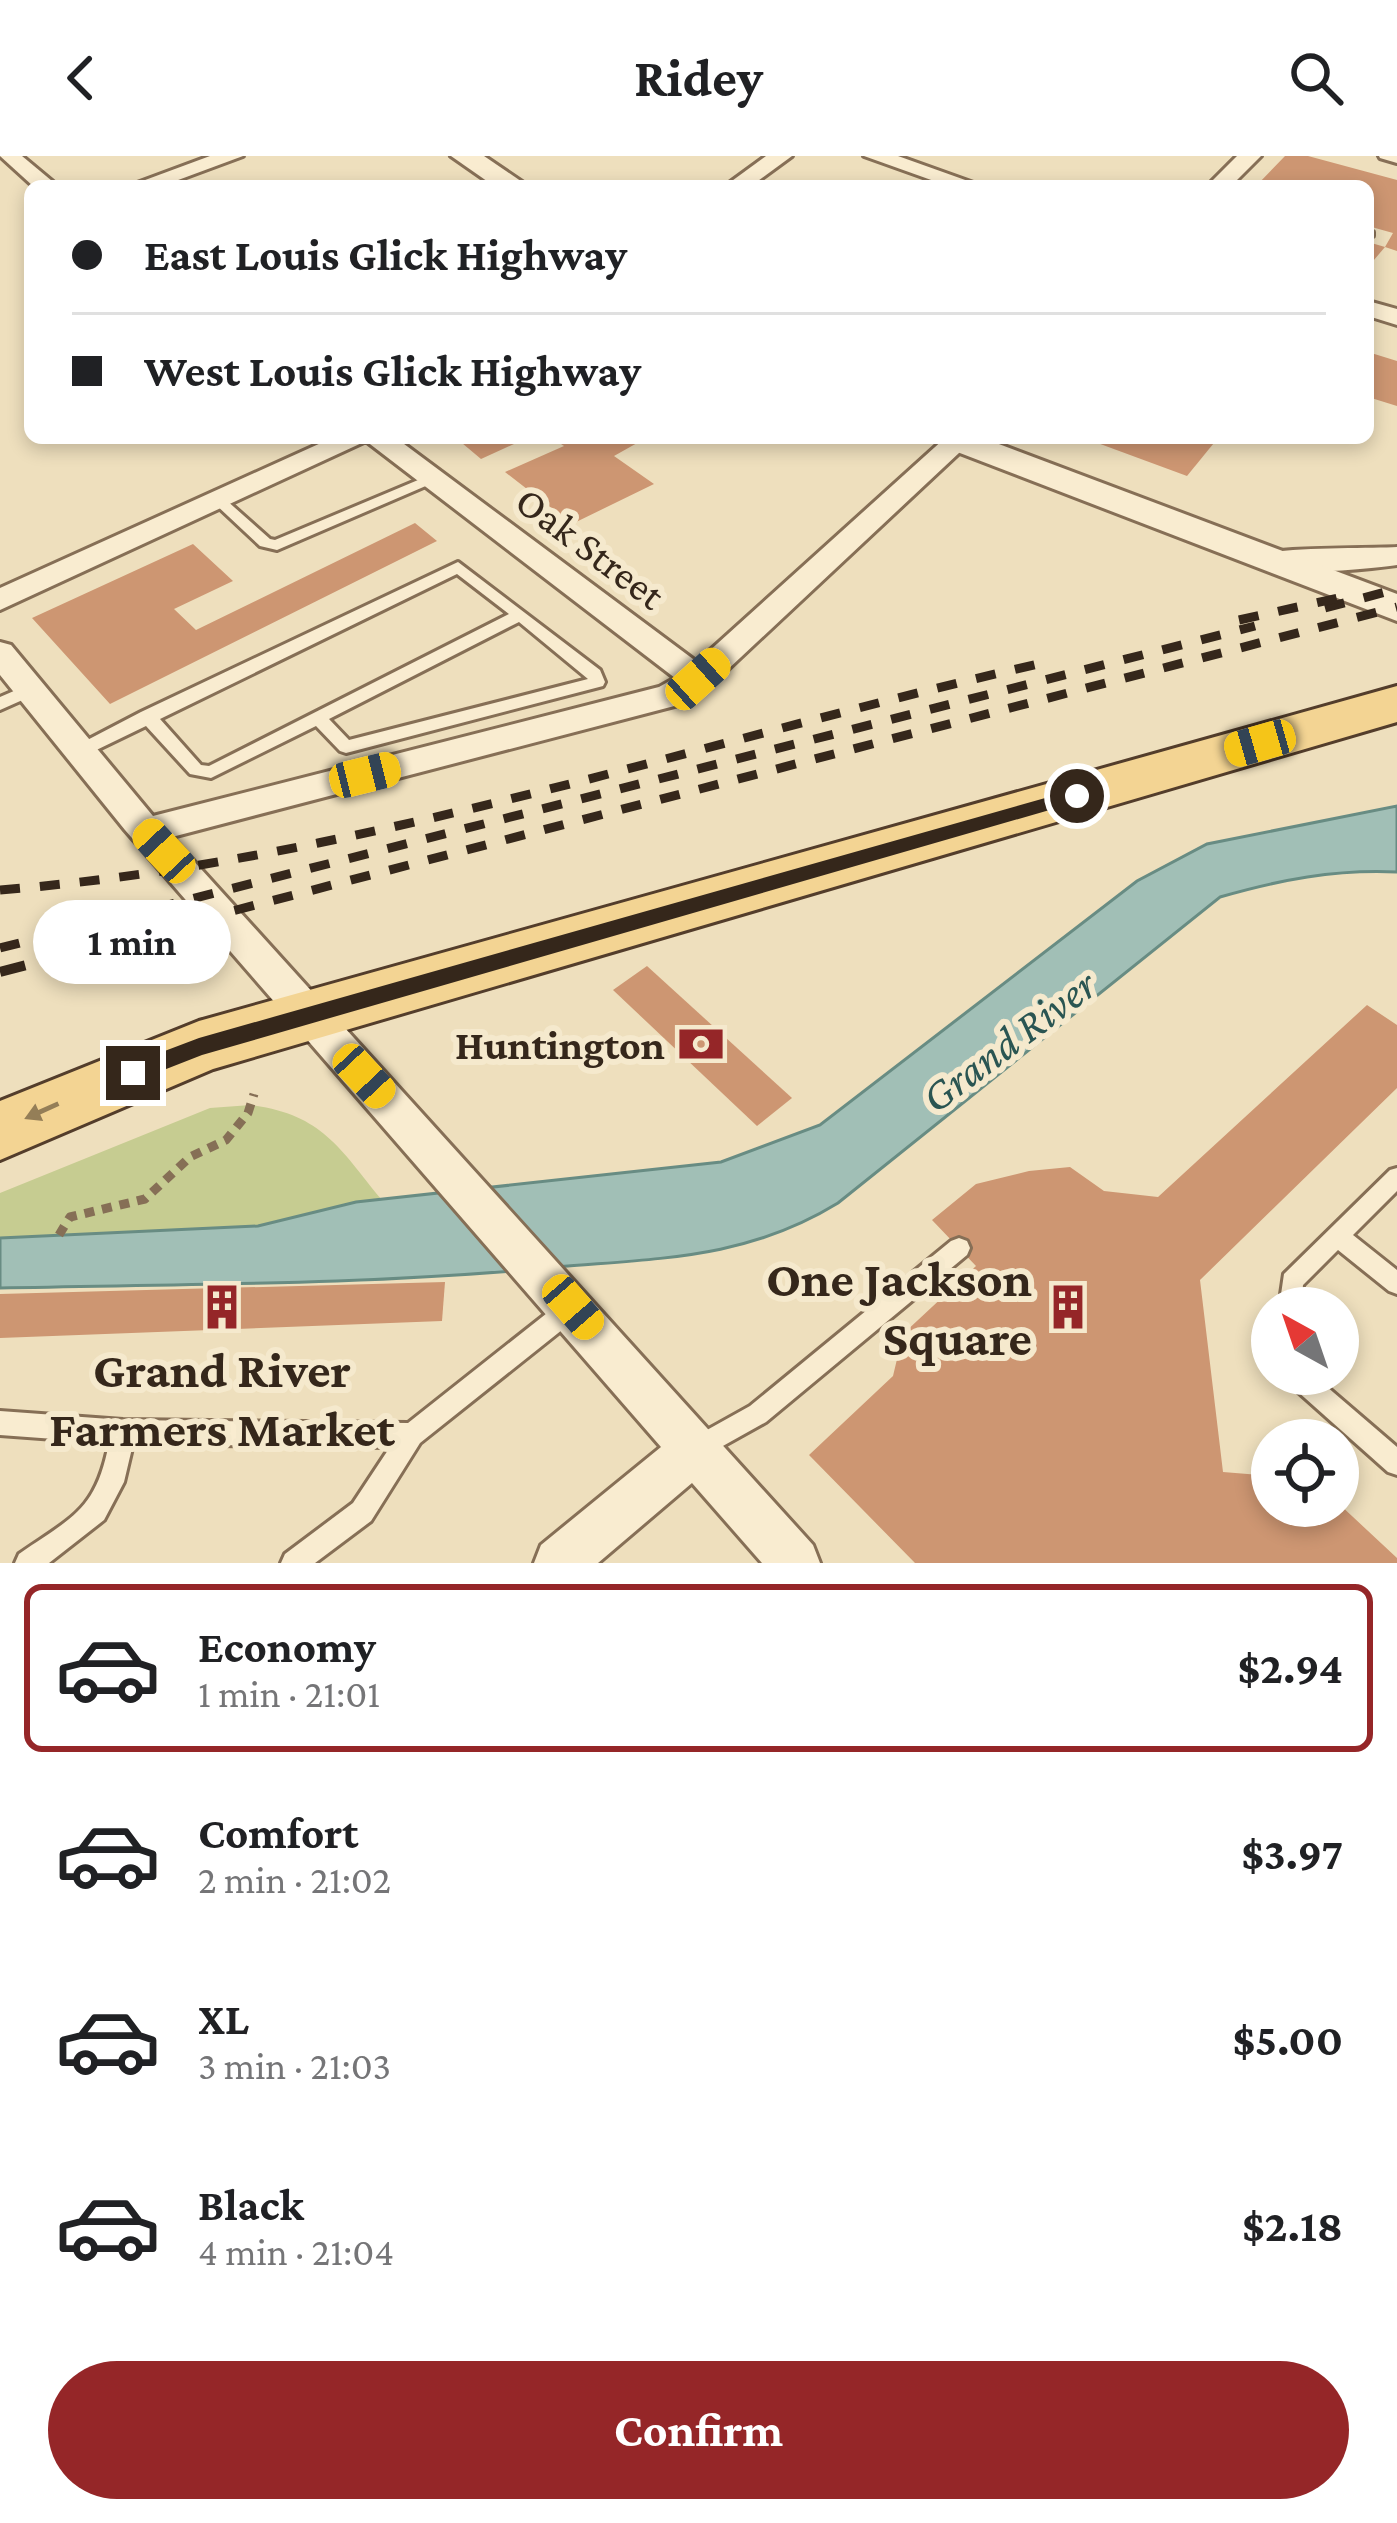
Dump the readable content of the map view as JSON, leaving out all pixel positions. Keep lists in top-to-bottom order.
{
  "streets": {
    "street": ["Oak Street"]
  },
  "water": ["Grand River"],
  "places": {
    "bank": ["Huntington"],
    "building": ["Grand River Farmers Market", "One Jackson Square"]
  },
  "north": "top left",
  "page": {
    "header": "Ridey",
    "banner": ["East Louis Glick Highway", "West Louis Glick Highway"],
    "bubble": "1 min",
    "list": [
      {
        "name": "Economy",
        "note": "1 min · 21:01",
        "value": "$2.94"
      },
      {
        "name": "Comfort",
        "note": "2 min · 21:02",
        "value": "$3.97"
      },
      {
        "name": "XL",
        "note": "3 min · 21:03",
        "value": "$5.00"
      },
      {
        "name": "Black",
        "note": "4 min · 21:04",
        "value": "$2.18"
      }
    ],
    "buttons": "Confirm"
  }
}
